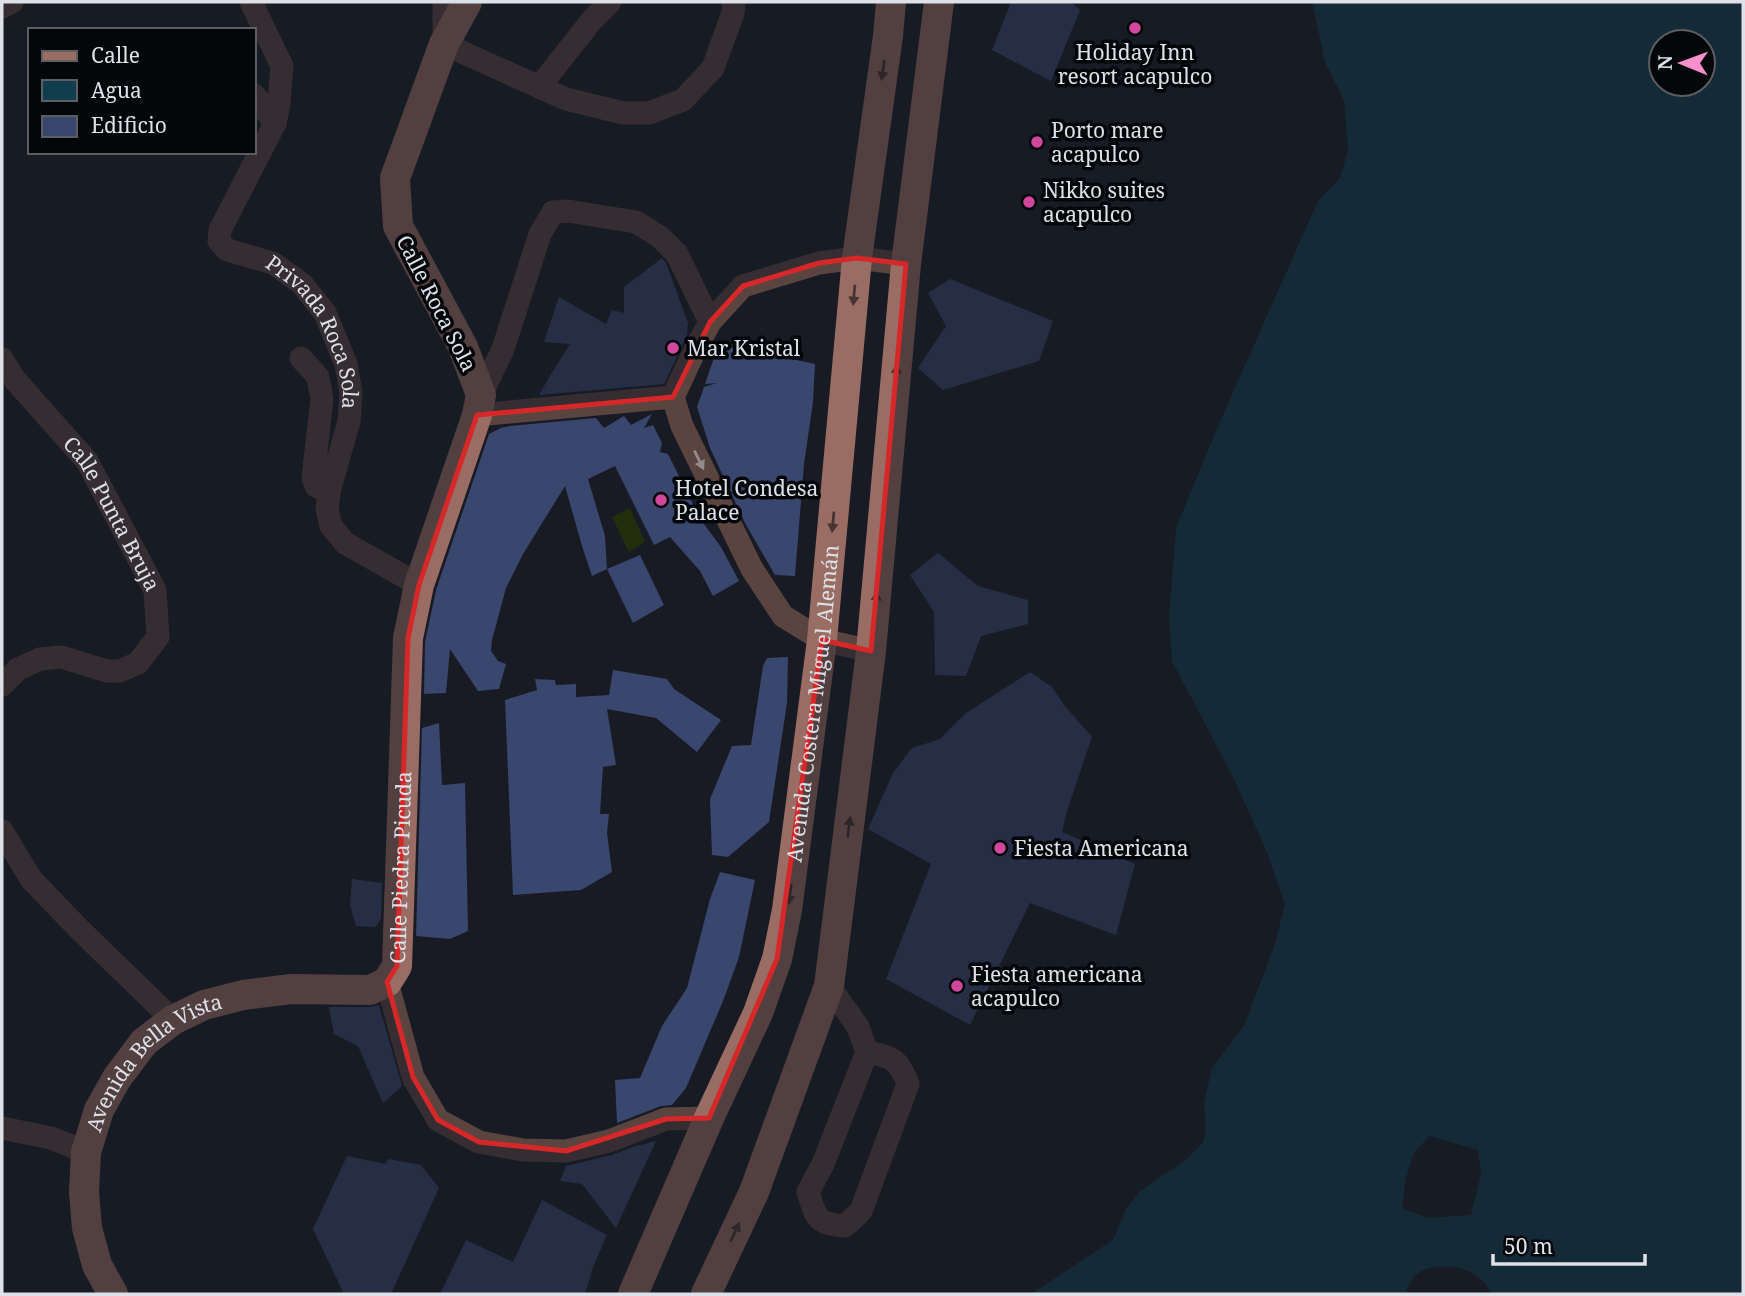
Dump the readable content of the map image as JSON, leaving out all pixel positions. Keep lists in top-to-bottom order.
{
  "streets": {
    "main road": [
      "Calle Roca Sola",
      "Avenida Costera Miguel Alemán",
      "Calle Piedra Picuda",
      "Avenida Bella Vista"
    ],
    "street": ["Privada Roca Sola", "Calle Punta Bruja"]
  },
  "crossings": [
    ["Calle Roca Sola", "Calle Piedra Picuda"],
    ["Privada Roca Sola", "Calle Piedra Picuda"],
    ["Avenida Costera Miguel Alemán", "Calle Piedra Picuda"],
    ["Calle Piedra Picuda", "Avenida Bella Vista"]
  ],
  "places": [
    "Holiday Inn resort acapulco",
    "Porto mare acapulco",
    "Nikko suites acapulco",
    "Mar Kristal",
    "Hotel Condesa Palace",
    "Fiesta Americana",
    "Fiesta americana acapulco"
  ],
  "legend": ["Calle", "Agua", "Edificio"],
  "scale_bar": "50 m",
  "north": "left"
}
